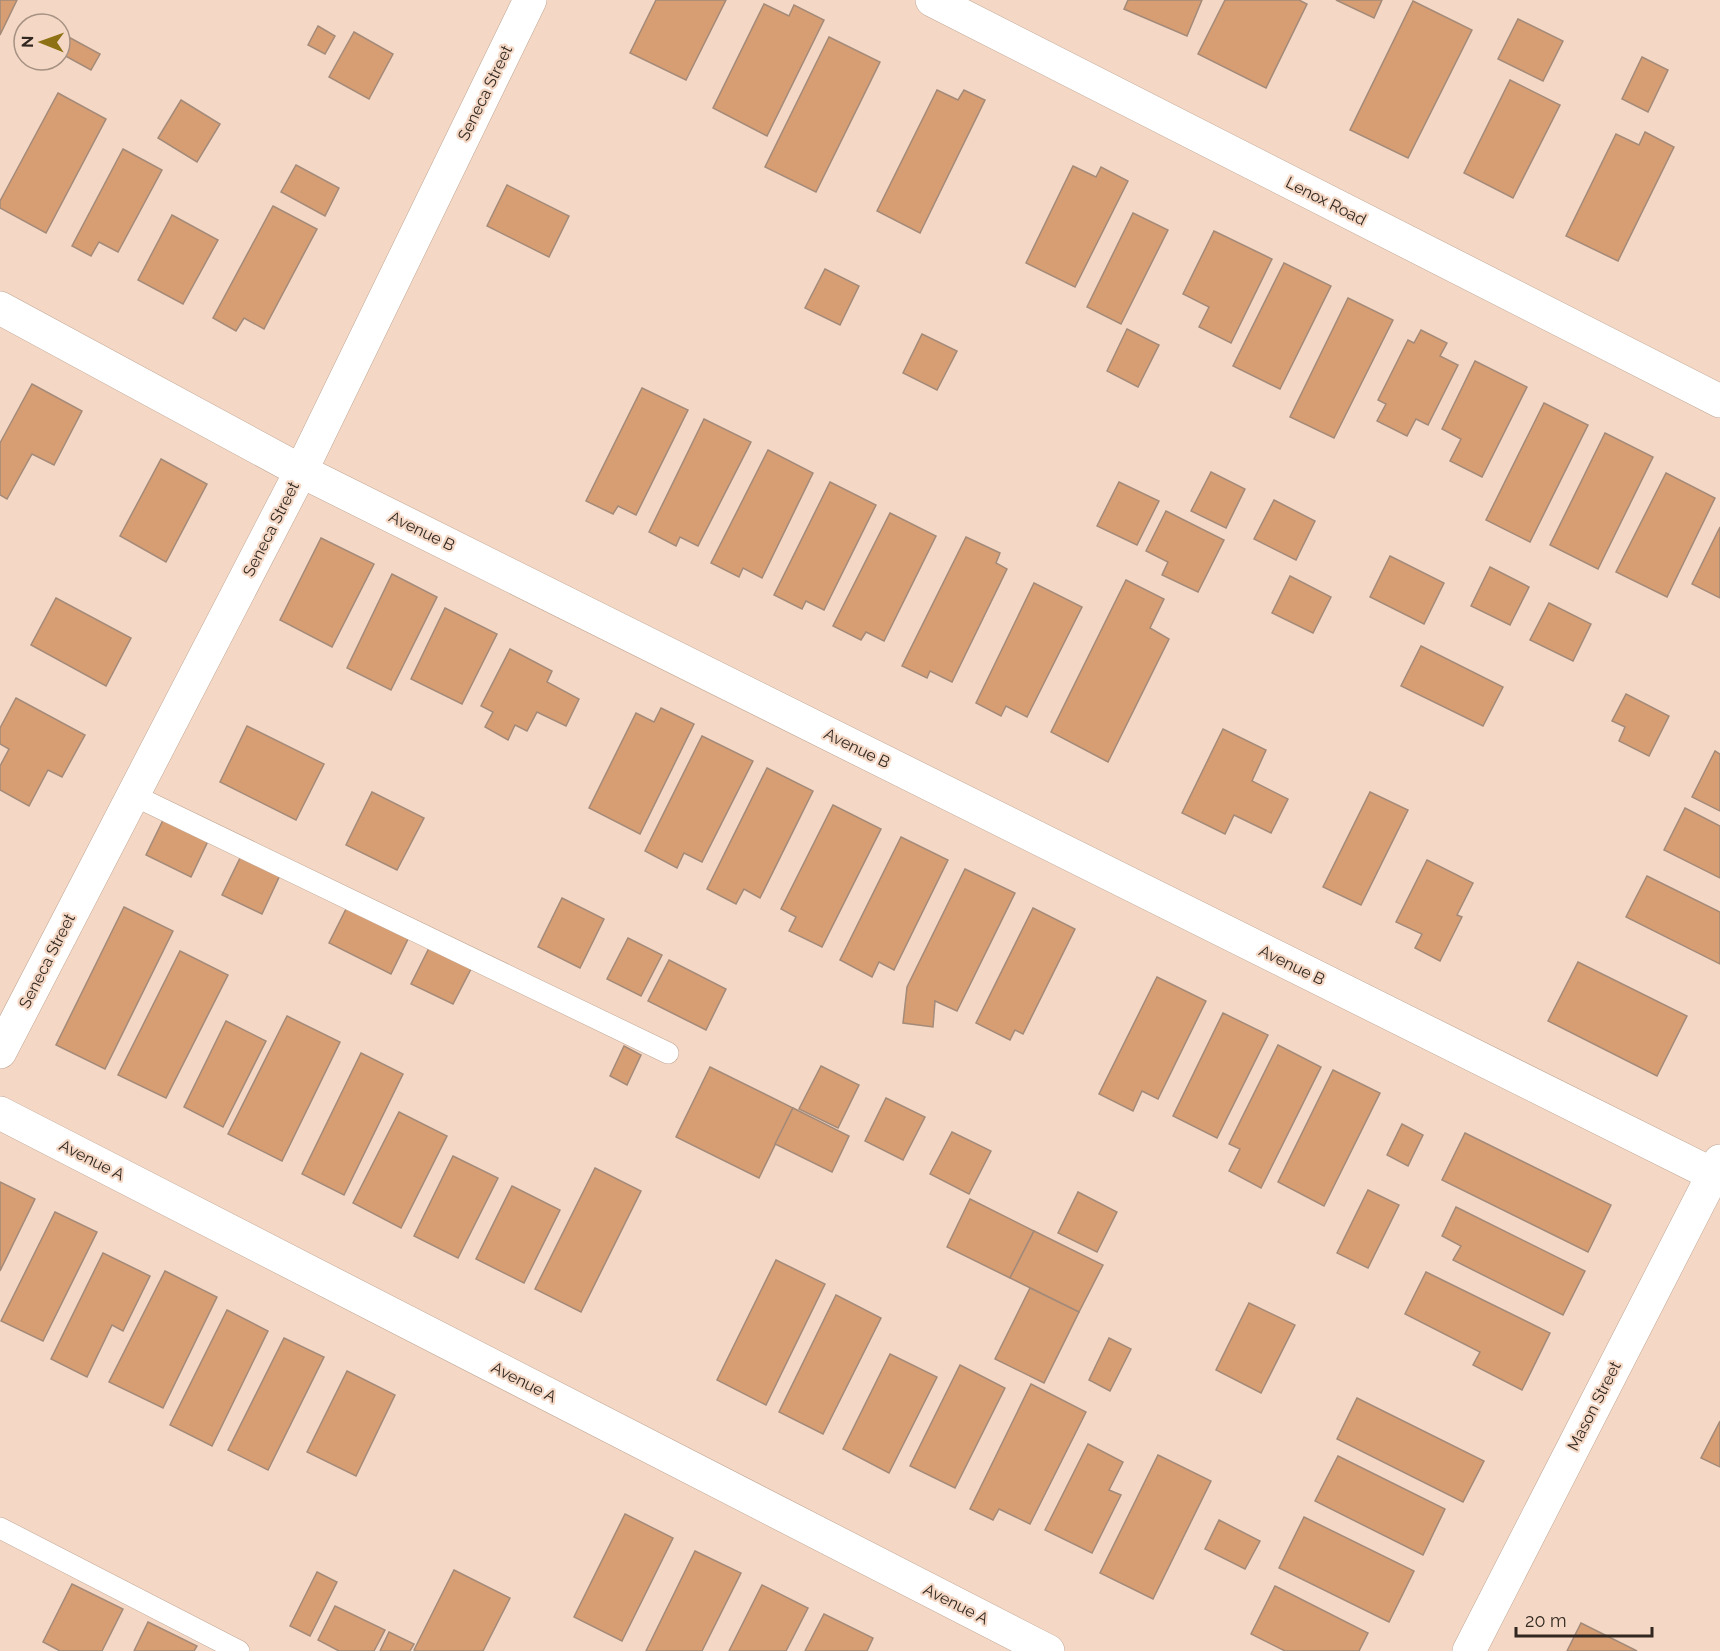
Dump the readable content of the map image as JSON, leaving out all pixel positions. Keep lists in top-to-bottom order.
{
  "streets": {
    "street": [
      "Seneca Street",
      "Lenox Road",
      "Avenue B",
      "Avenue A",
      "Mason Street"
    ]
  },
  "crossings": [
    ["Seneca Street", "Avenue B"],
    ["Avenue B", "Mason Street"]
  ],
  "scale_bar": "20 m",
  "north": "left"
}
